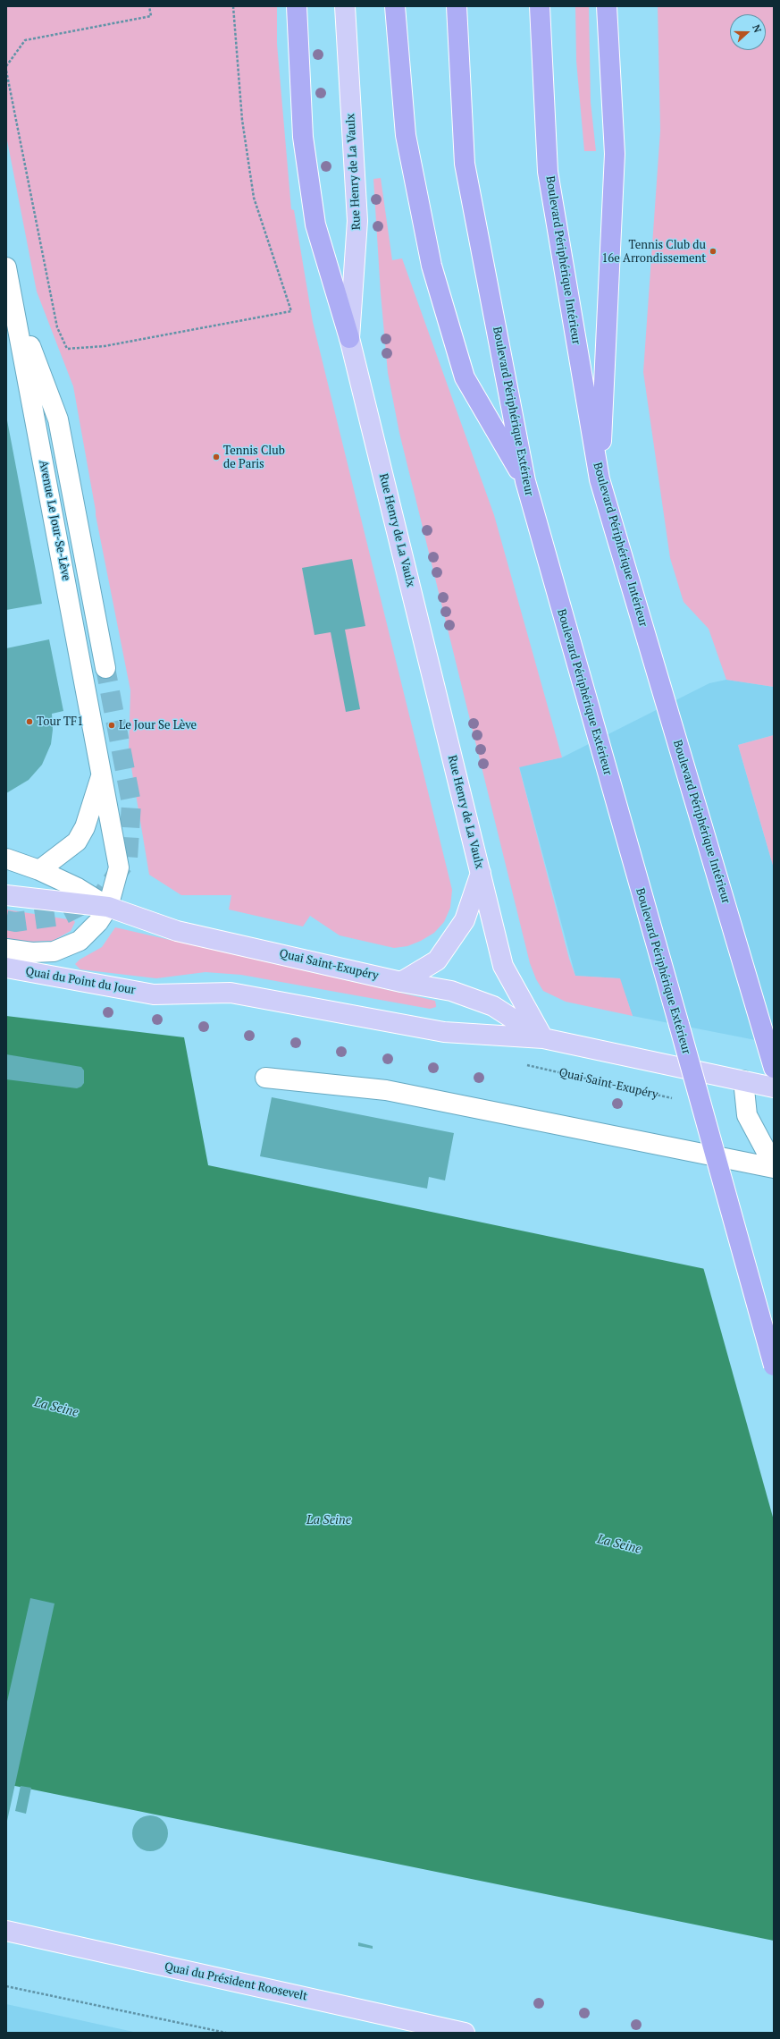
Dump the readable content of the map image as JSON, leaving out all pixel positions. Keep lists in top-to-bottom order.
{
  "streets": {
    "highway": ["Boulevard Périphérique Intérieur", "Boulevard Périphérique Extérieur"],
    "main road": [
      "Rue Henry de La Vaulx",
      "Quai Saint-Exupéry",
      "Quai du Point du Jour",
      "Quai du Président Roosevelt"
    ],
    "street": ["Avenue Le Jour-Se-Lève"]
  },
  "crossings": [
    ["Rue Henry de La Vaulx", "Quai Saint-Exupéry"],
    ["Avenue Le Jour-Se-Lève", "Quai Saint-Exupéry"],
    ["Quai Saint-Exupéry", "Quai du Point du Jour"]
  ],
  "water": ["La Seine"],
  "places": [
    "Tennis Club du 16e Arrondissement",
    "Tennis Club de Paris",
    "Tour TF1",
    "Le Jour Se Lève"
  ],
  "north": "right"
}
